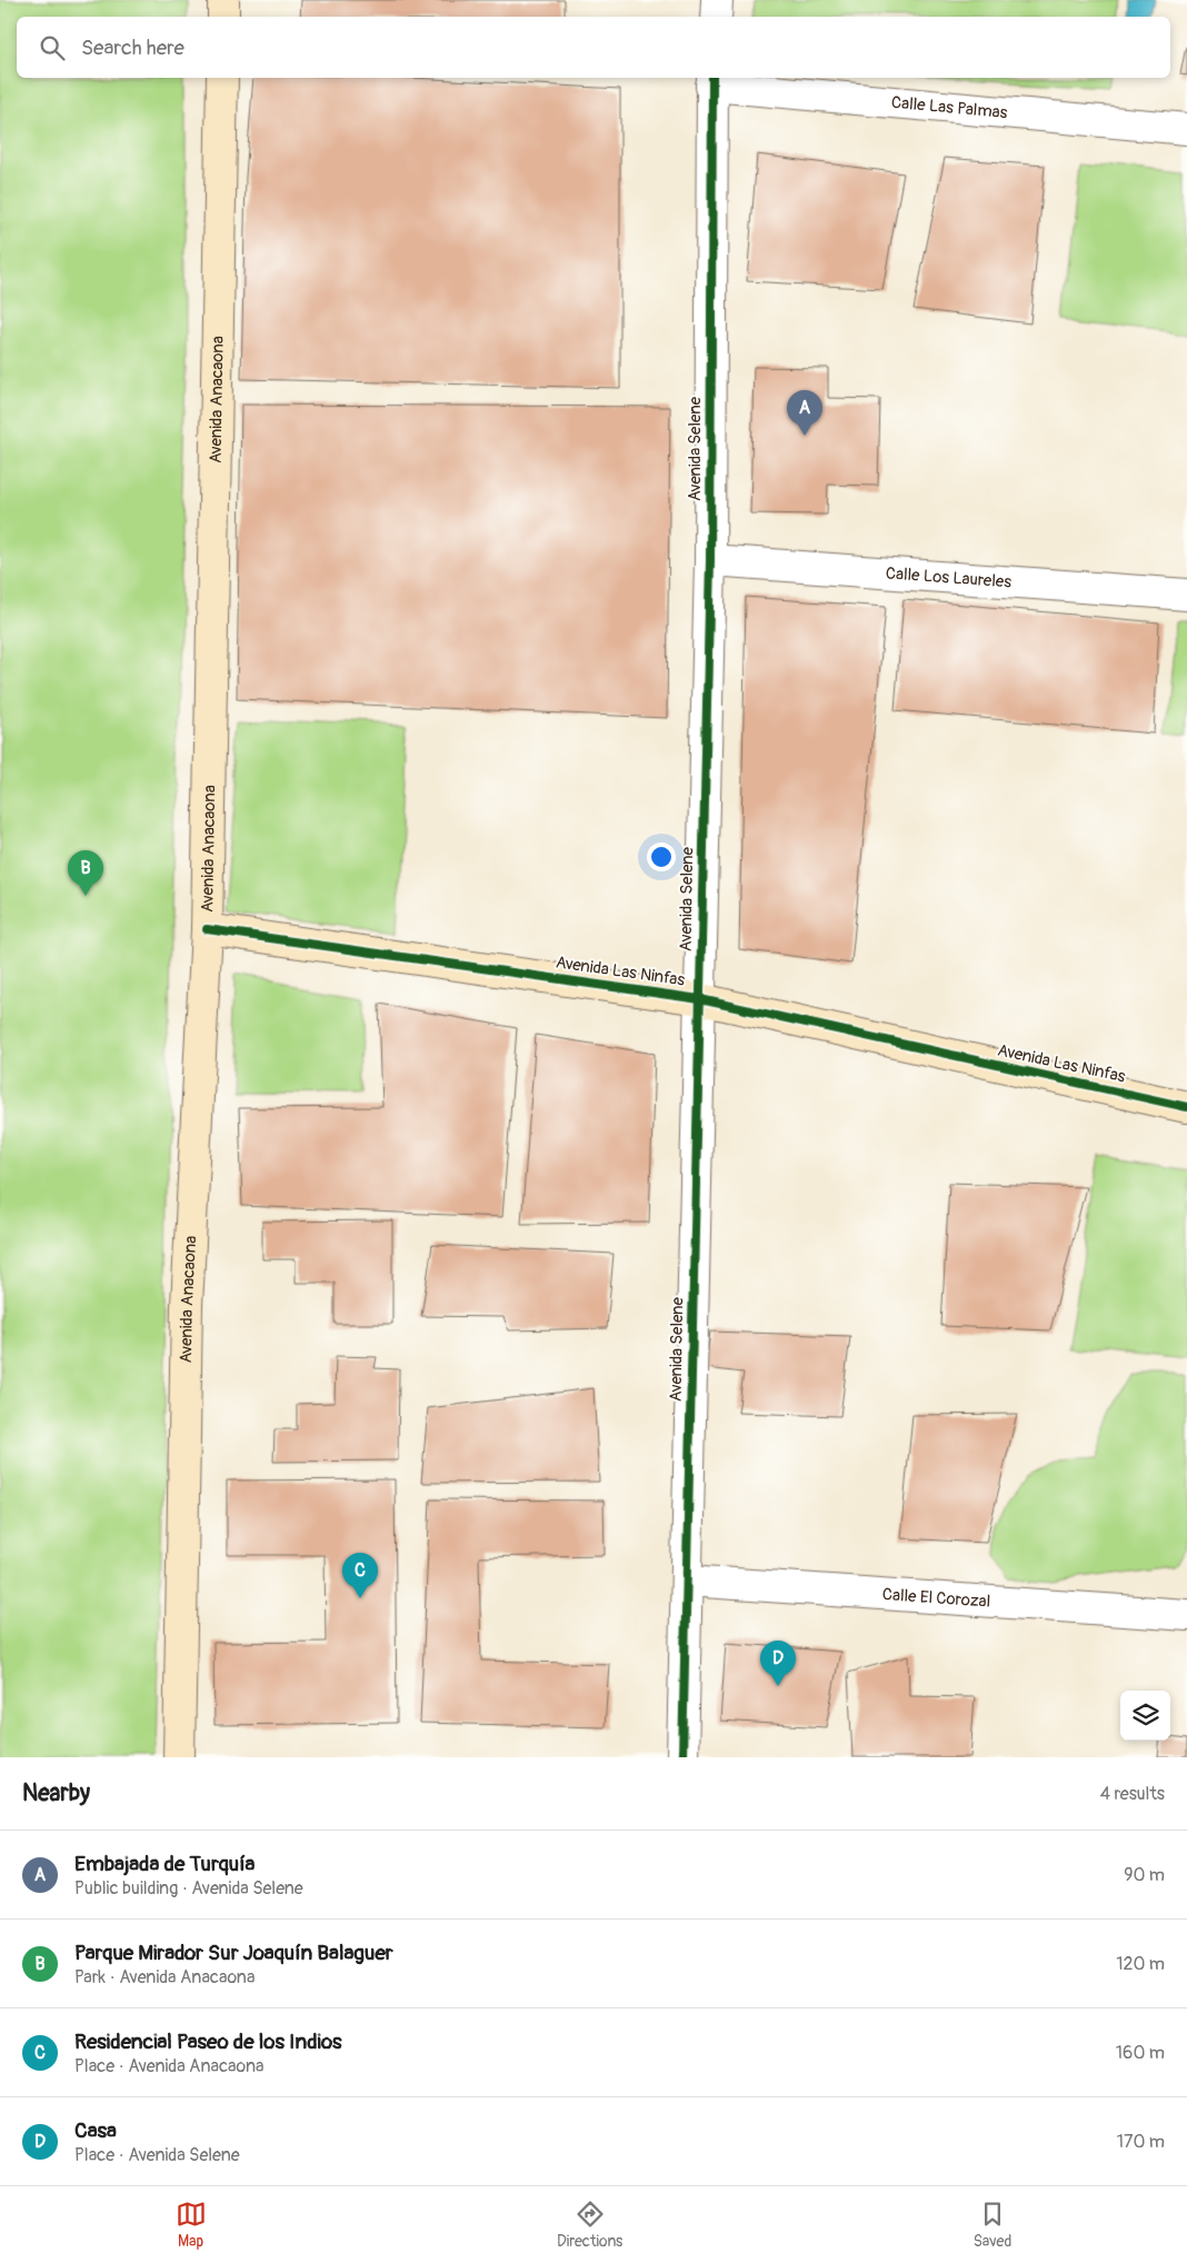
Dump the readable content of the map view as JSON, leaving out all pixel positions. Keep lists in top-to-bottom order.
{
  "streets": {
    "main road": ["Avenida Anacaona", "Avenida Las Ninfas"],
    "street": [
      "Calle Las Palmas",
      "Avenida Selene",
      "Calle Los Laureles",
      "Calle El Corozal"
    ]
  },
  "crossings": [
    ["Calle Las Palmas", "Avenida Selene"],
    ["Avenida Anacaona", "Avenida Las Ninfas"],
    ["Avenida Selene", "Calle Los Laureles"],
    ["Avenida Selene", "Avenida Las Ninfas"],
    ["Avenida Selene", "Calle El Corozal"]
  ],
  "page": {
    "search": "Search here",
    "pins": [
      "A",
      "B",
      "C",
      "D"
    ],
    "heading": ["Nearby", "4 results"],
    "list": [
      {
        "mark": "A",
        "name": "Embajada de Turquía",
        "note": "Public building · Avenida Selene",
        "value": "90 m"
      },
      {
        "mark": "B",
        "name": "Parque Mirador Sur Joaquín Balaguer",
        "note": "Park · Avenida Anacaona",
        "value": "120 m"
      },
      {
        "mark": "C",
        "name": "Residencial Paseo de los Indios",
        "note": "Place · Avenida Anacaona",
        "value": "160 m"
      },
      {
        "mark": "D",
        "name": "Casa",
        "note": "Place · Avenida Selene",
        "value": "170 m"
      }
    ],
    "nav": ["Map", "Directions", "Saved"]
  }
}
